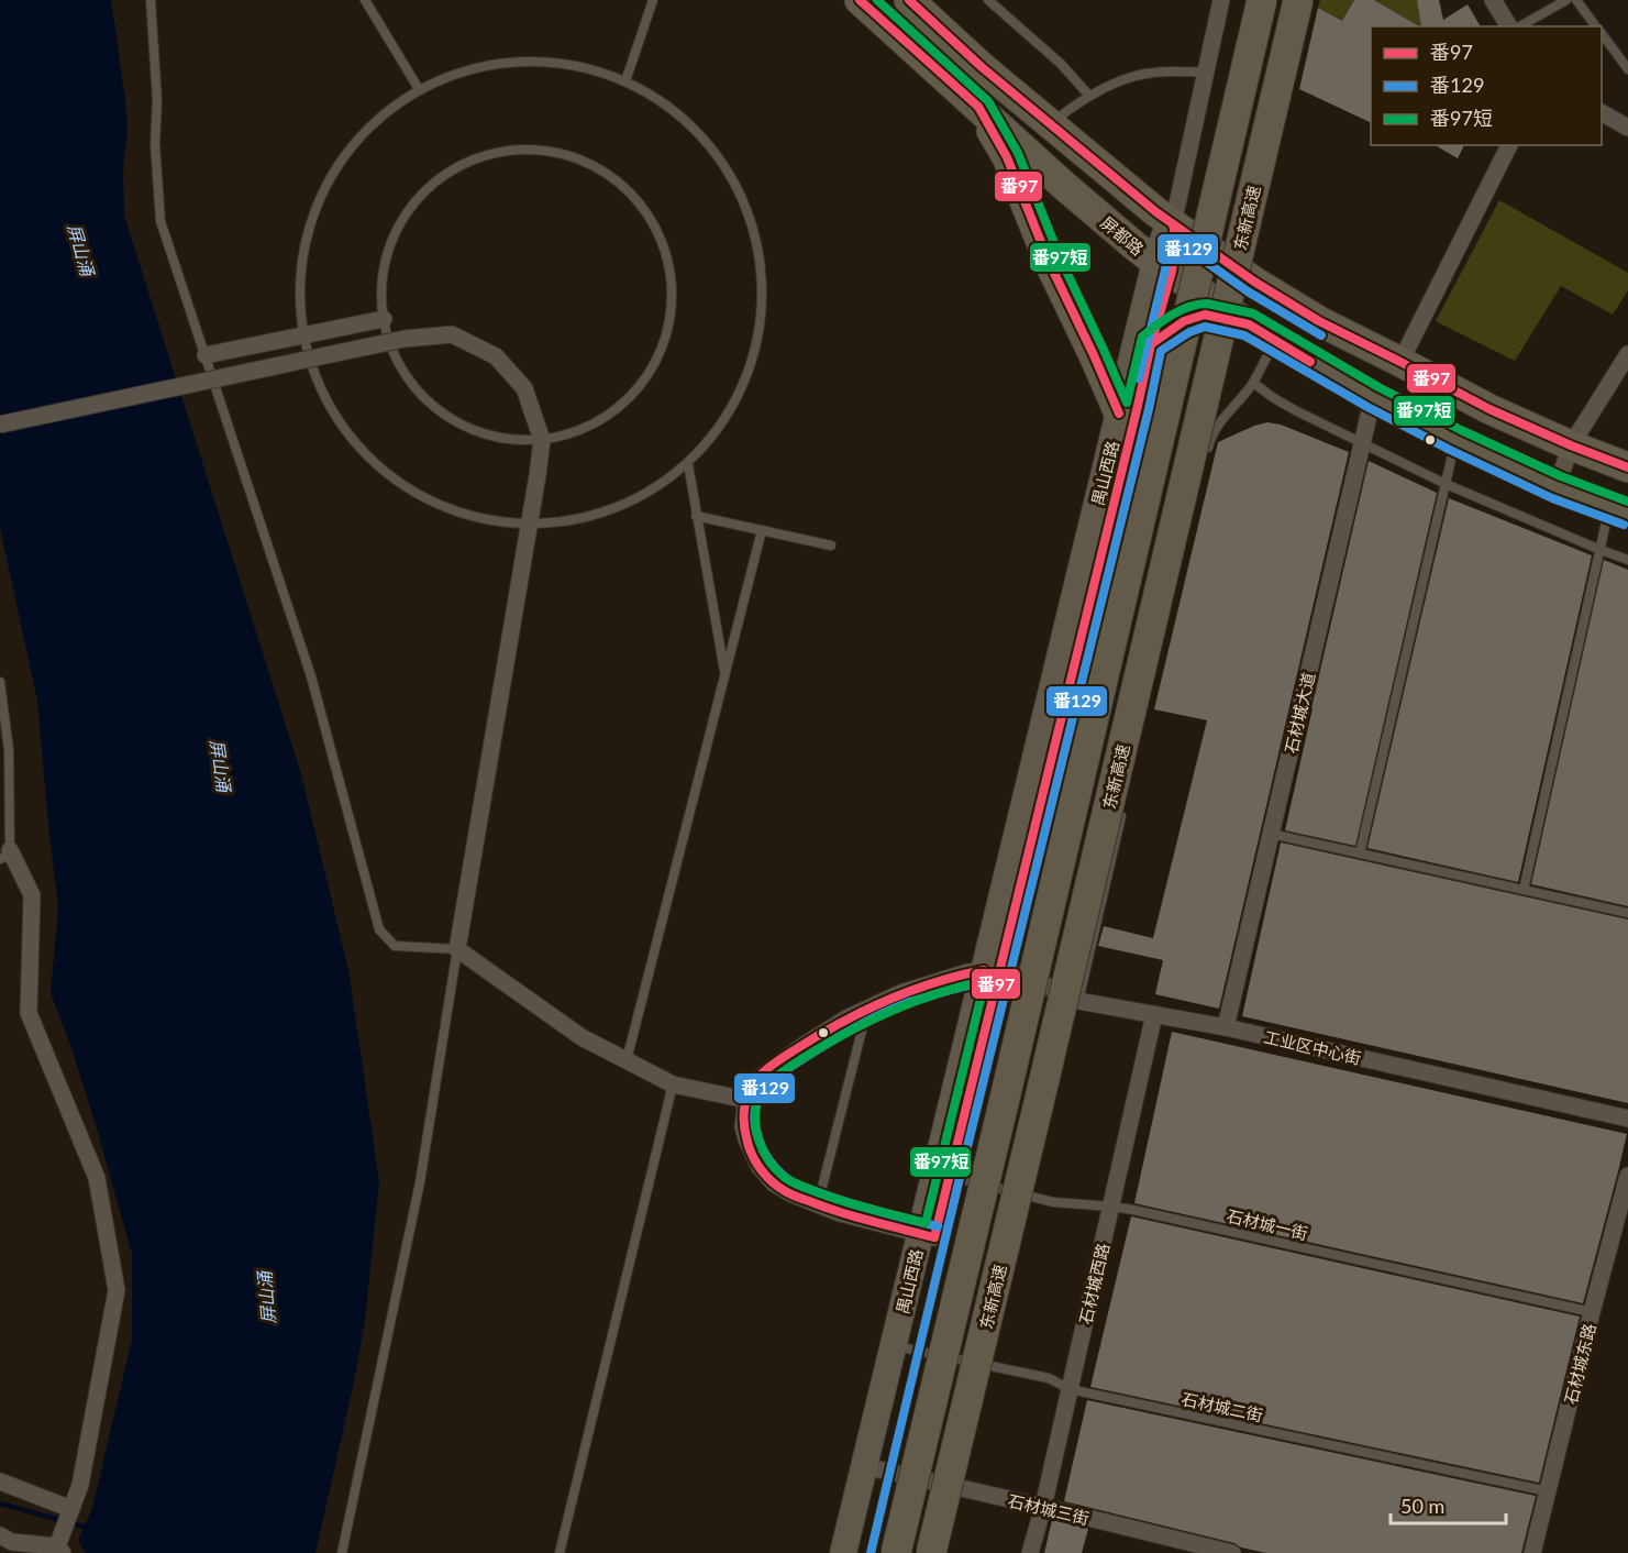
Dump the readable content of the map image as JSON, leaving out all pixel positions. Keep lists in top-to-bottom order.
{
  "streets": {
    "highway": ["东新高速", "屏都路"],
    "main road": ["禺山西路"],
    "street": [
      "石材城大道",
      "工业区中心街",
      "石材城西路",
      "石材城东路",
      "石材城三街"
    ],
    "lane": ["石材城一街", "石材城二街"]
  },
  "crossings": [
    ["屏都路", "禺山西路"],
    ["屏都路", "石材城大道"],
    ["禺山西路", "工业区中心街"],
    ["禺山西路", "石材城一街"],
    ["禺山西路", "石材城二街"],
    ["禺山西路", "石材城三街"],
    ["石材城大道", "工业区中心街"],
    ["工业区中心街", "石材城西路"],
    ["石材城一街", "石材城西路"],
    ["石材城一街", "石材城东路"],
    ["石材城西路", "石材城二街"],
    ["石材城西路", "石材城三街"],
    ["石材城东路", "石材城二街"]
  ],
  "water": ["屏山涌"],
  "lines": ["transit line 番97", "transit line 番97短", "transit line 番129"],
  "legend": ["番97", "番129", "番97短"],
  "scale_bar": "50 m"
}
